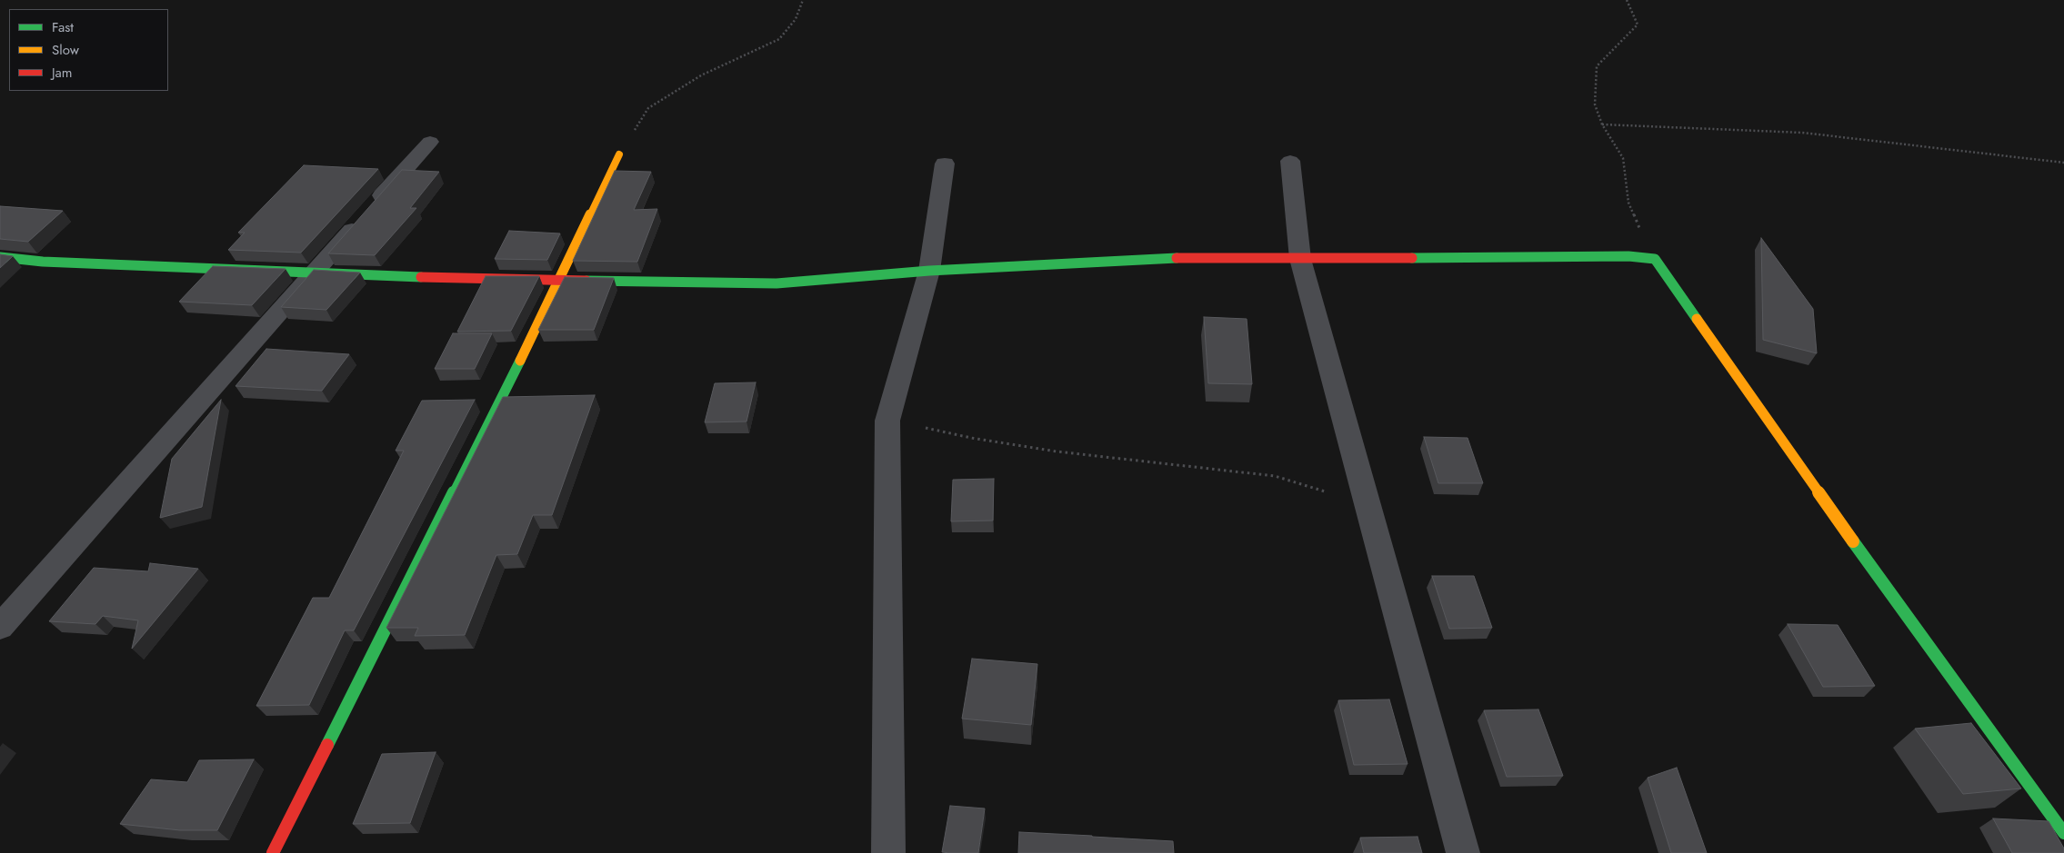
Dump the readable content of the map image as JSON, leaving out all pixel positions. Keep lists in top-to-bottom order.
{
  "legend": ["Fast", "Slow", "Jam"]
}
